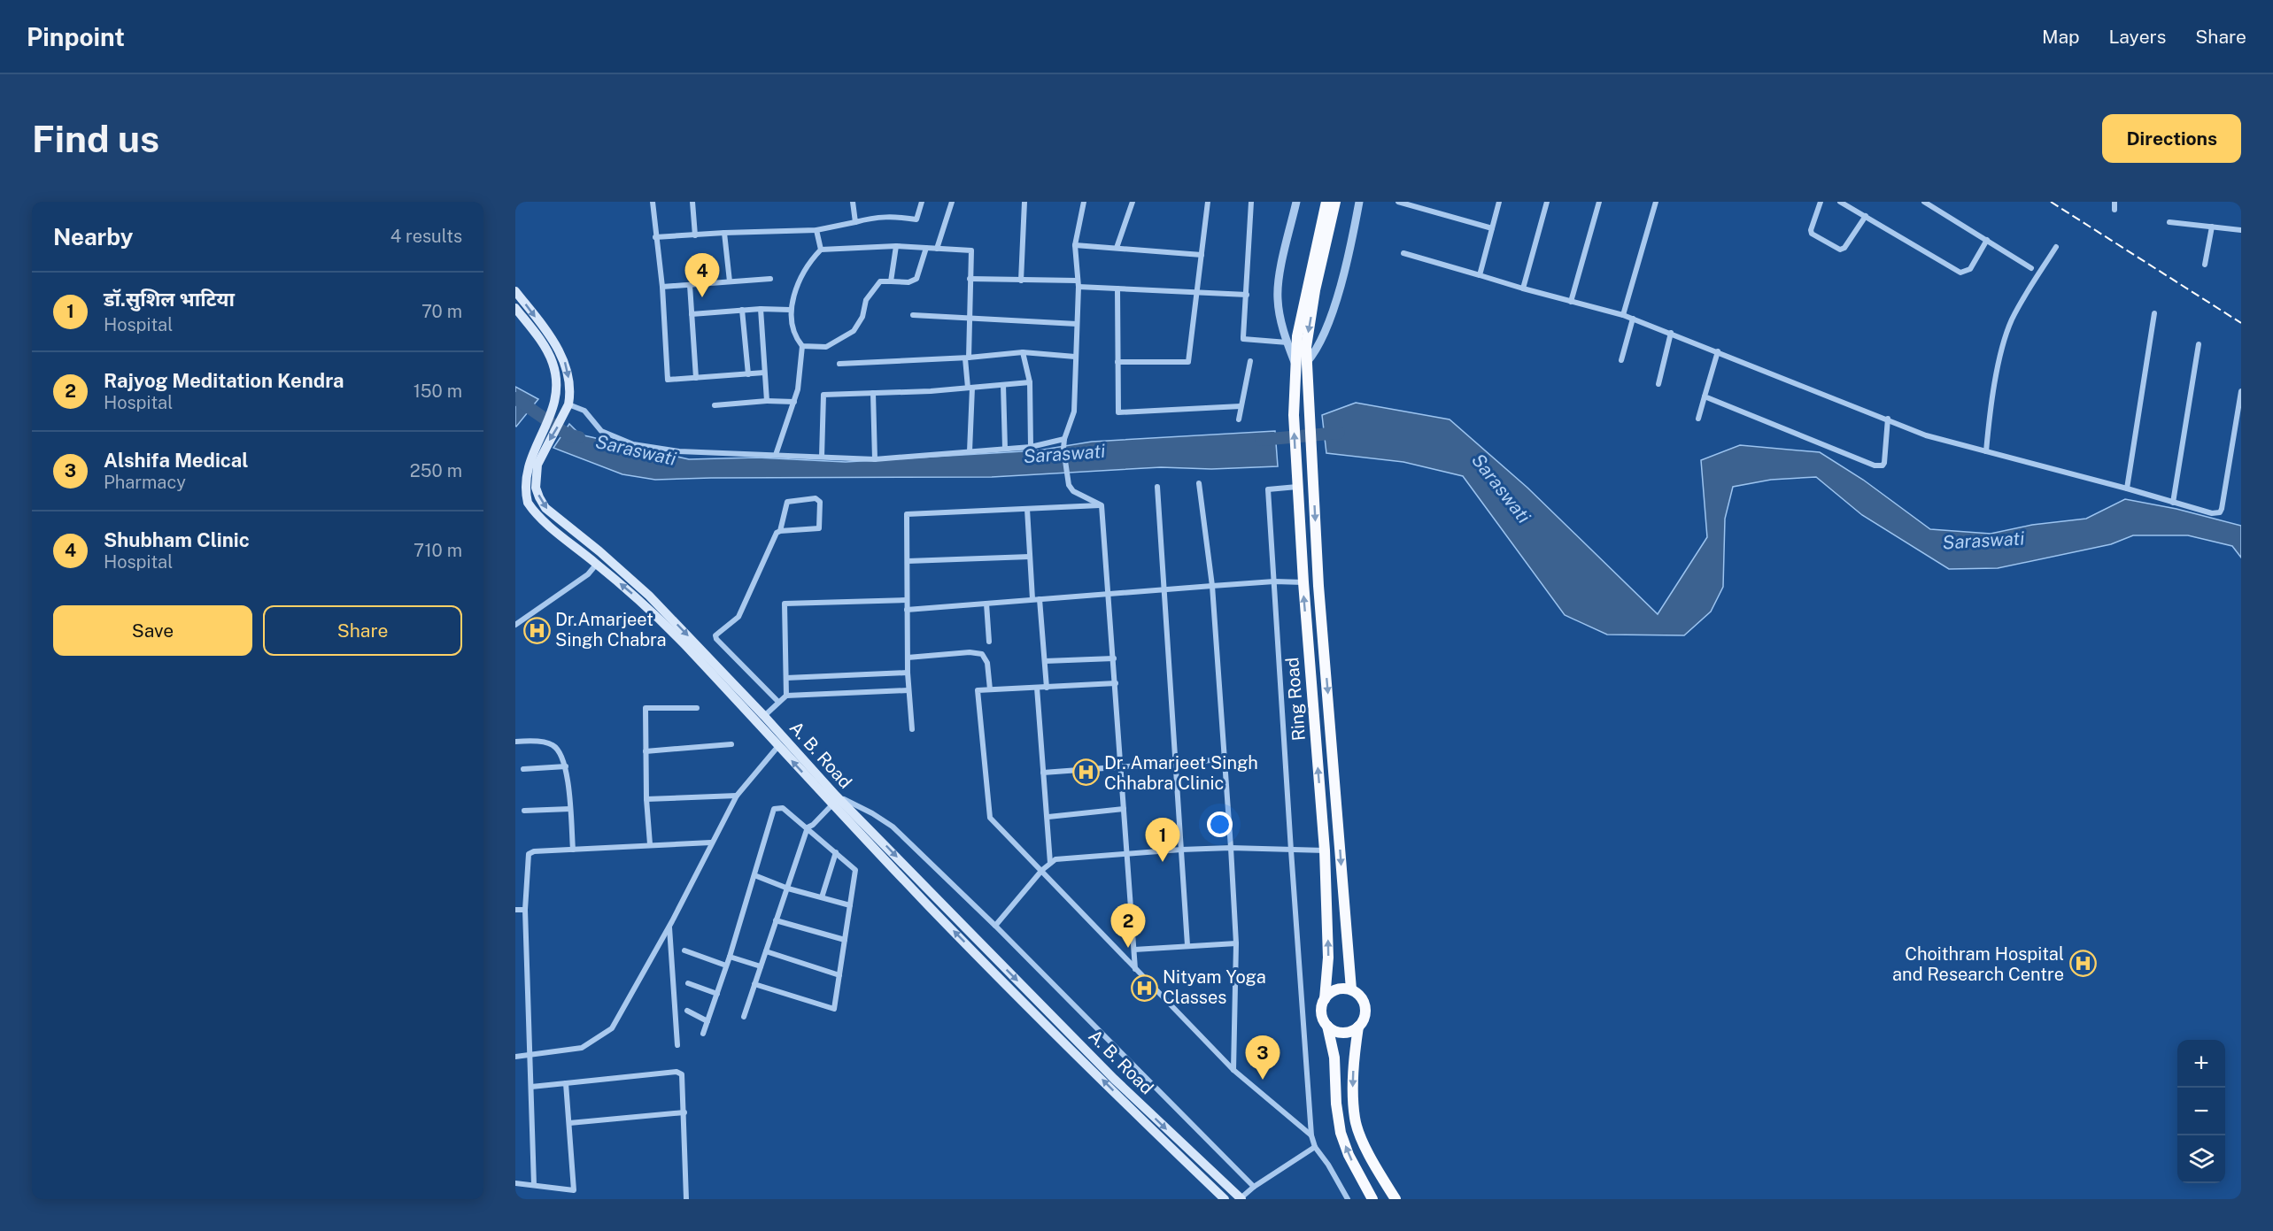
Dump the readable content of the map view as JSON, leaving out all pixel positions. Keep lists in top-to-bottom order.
{
  "streets": {
    "highway": ["Ring Road"],
    "main road": ["A. B. Road"]
  },
  "water": ["Saraswati"],
  "places": {
    "hospital": [
      "Dr.Amarjeet Singh Chabra",
      "Dr. Amarjeet Singh Chhabra Clinic",
      "Choithram Hospital and Research Centre",
      "Nityam Yoga Classes"
    ]
  },
  "page": {
    "header": "Pinpoint",
    "nav": ["Map", "Layers", "Share"],
    "buttons": [
      "Directions",
      ["Save", "Share"]
    ],
    "title": "Find us",
    "heading": ["Nearby", "4 results"],
    "pins": [
      "4",
      "1",
      "2",
      "3"
    ],
    "list": [
      {
        "mark": "1",
        "name": "डॉ.सुशिल भाटिया",
        "note": "Hospital",
        "value": "70 m"
      },
      {
        "mark": "2",
        "name": "Rajyog Meditation Kendra",
        "note": "Hospital",
        "value": "150 m"
      },
      {
        "mark": "3",
        "name": "Alshifa Medical",
        "note": "Pharmacy",
        "value": "250 m"
      },
      {
        "mark": "4",
        "name": "Shubham Clinic",
        "note": "Hospital",
        "value": "710 m"
      }
    ],
    "map_buttons": ["+", "−"]
  }
}
